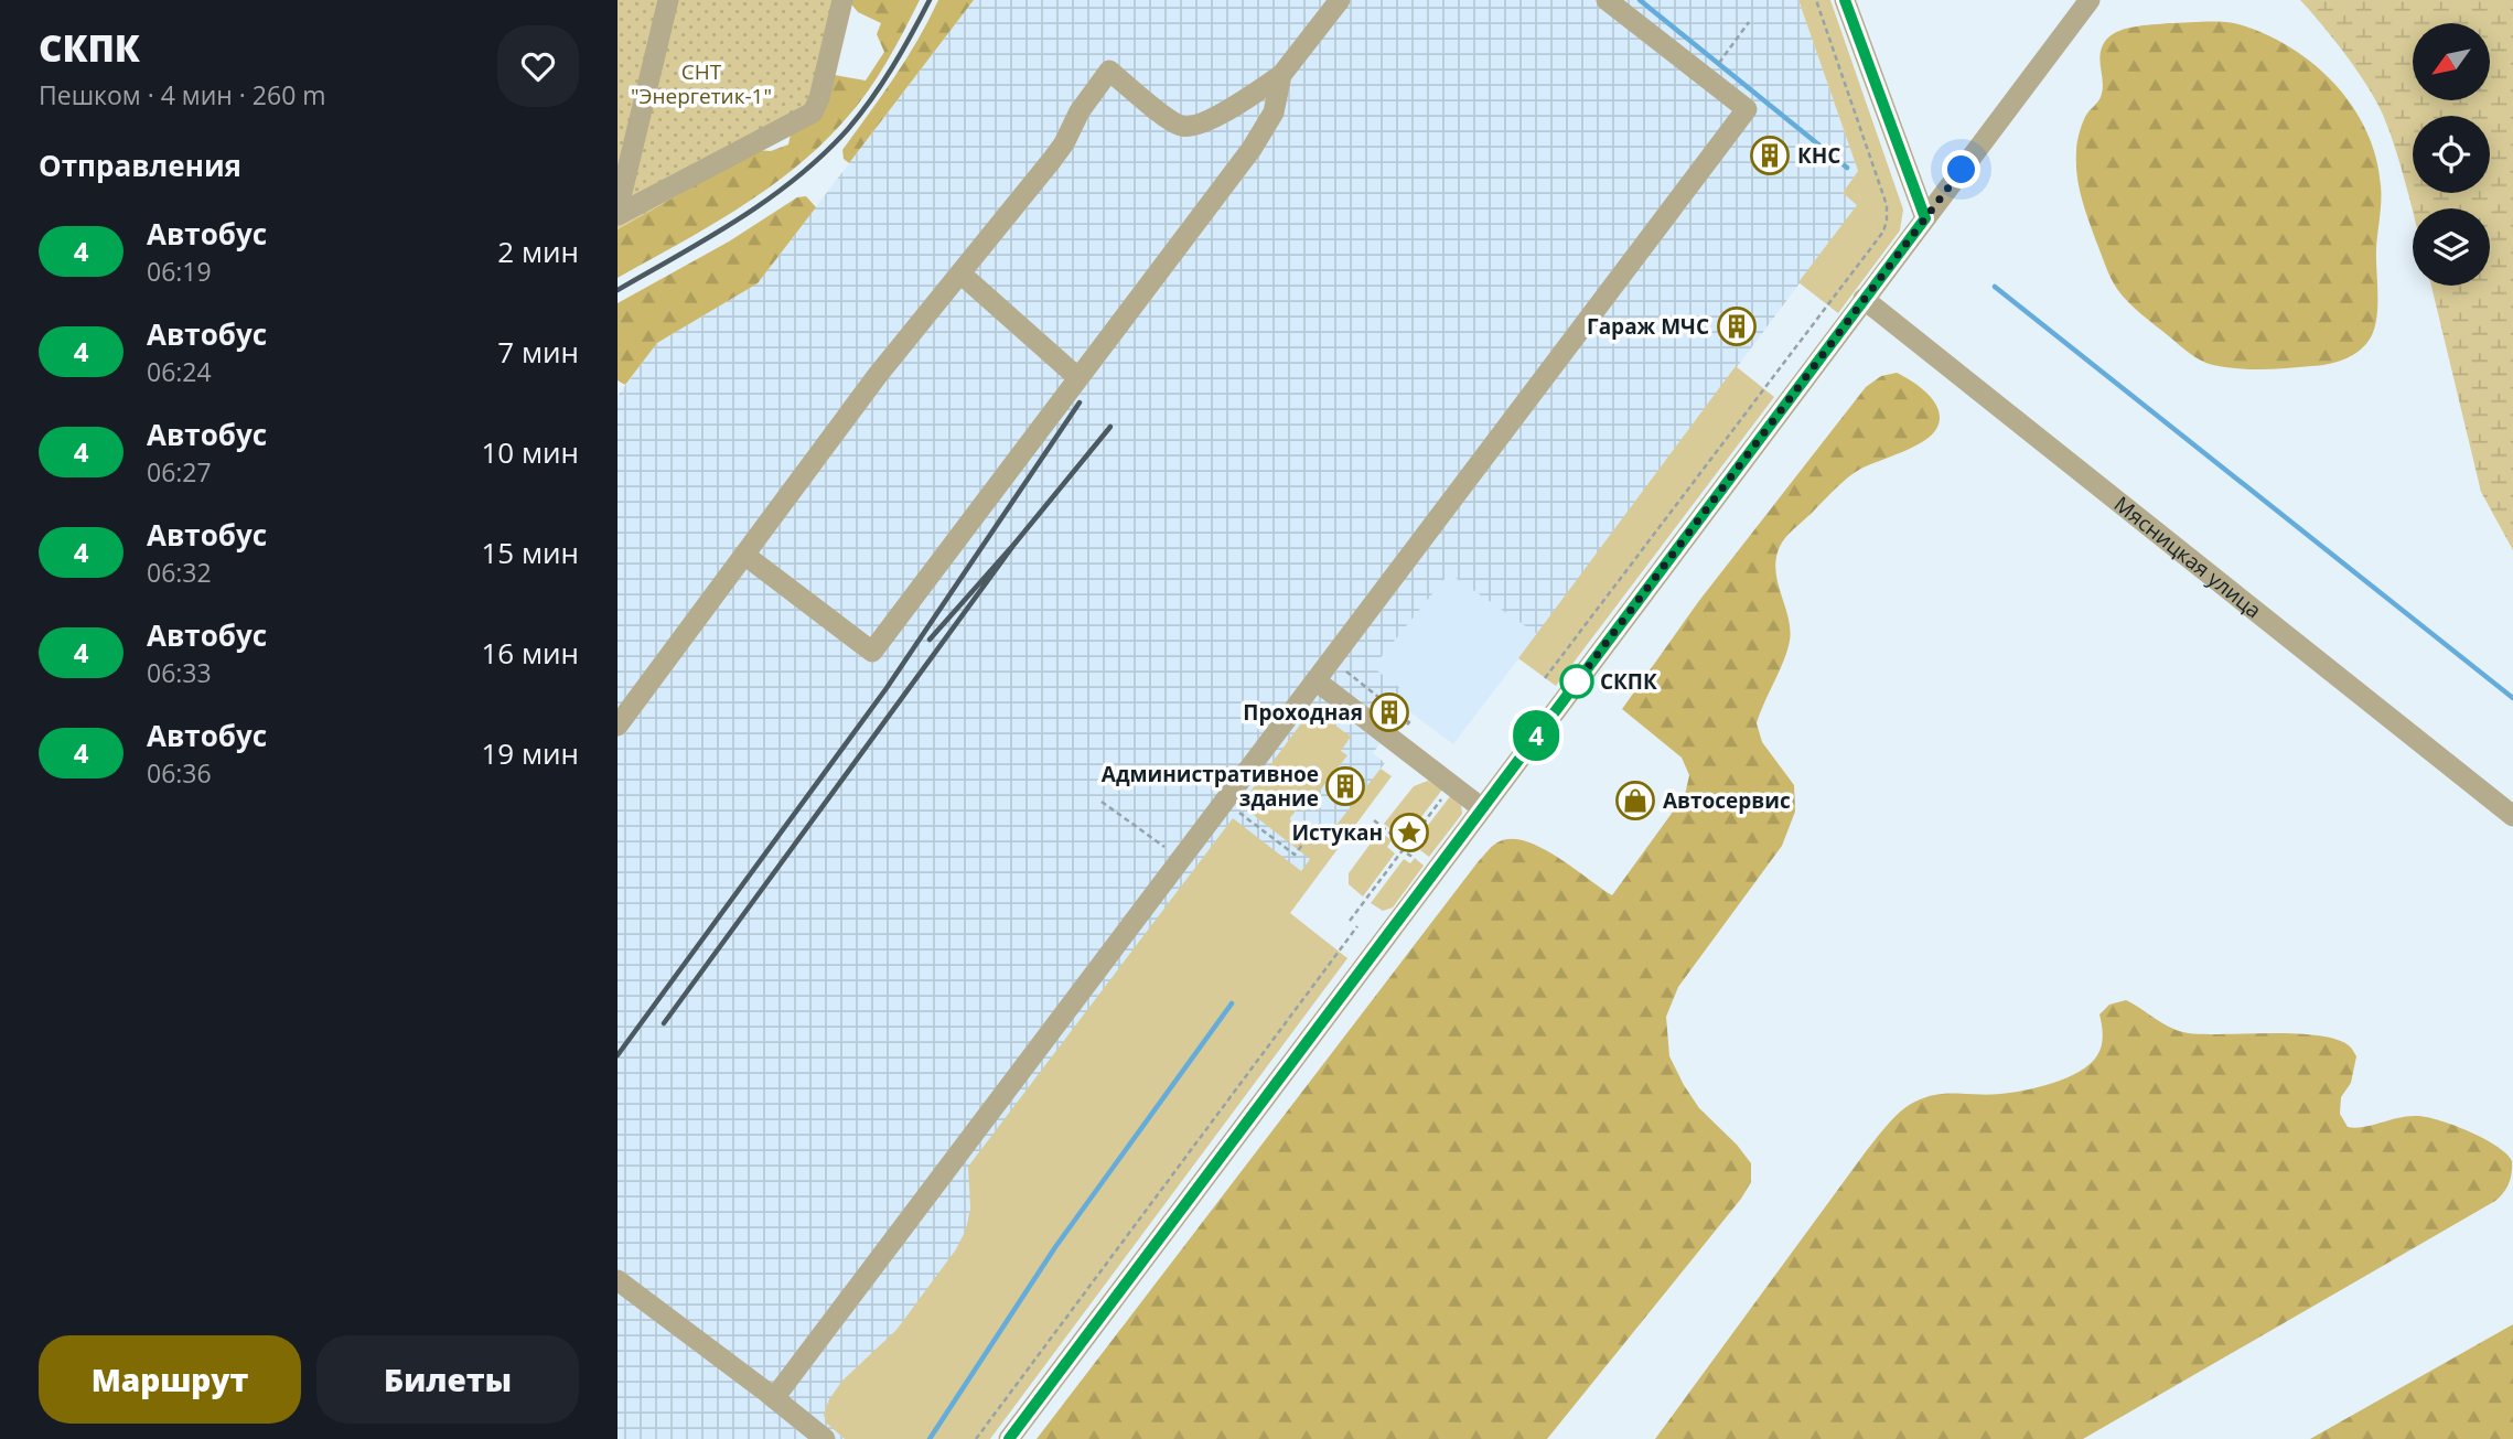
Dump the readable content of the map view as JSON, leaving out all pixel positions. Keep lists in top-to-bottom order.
{
  "streets": {
    "street": ["Мясницкая улица"]
  },
  "parks": ["СНТ \"Энергетик-1\""],
  "places": {
    "building": [
      "КНС",
      "Гараж МЧС",
      "Проходная",
      "Административное здание"
    ],
    "other": ["СКПК"],
    "shop": ["Автосервис"],
    "place": ["Истукан"]
  },
  "lines": ["bus line 4"],
  "north": "bottom left",
  "page": {
    "heading": [
      ["СКПК", "Пешком · 4 мин · 260 m"],
      "Отправления"
    ],
    "on_map": "4",
    "list": [
      {
        "mark": "4",
        "name": "Автобус",
        "note": "06:19",
        "value": "2 мин"
      },
      {
        "mark": "4",
        "name": "Автобус",
        "note": "06:24",
        "value": "7 мин"
      },
      {
        "mark": "4",
        "name": "Автобус",
        "note": "06:27",
        "value": "10 мин"
      },
      {
        "mark": "4",
        "name": "Автобус",
        "note": "06:32",
        "value": "15 мин"
      },
      {
        "mark": "4",
        "name": "Автобус",
        "note": "06:33",
        "value": "16 мин"
      },
      {
        "mark": "4",
        "name": "Автобус",
        "note": "06:36",
        "value": "19 мин"
      }
    ],
    "buttons": ["Маршрут", "Билеты"]
  }
}
